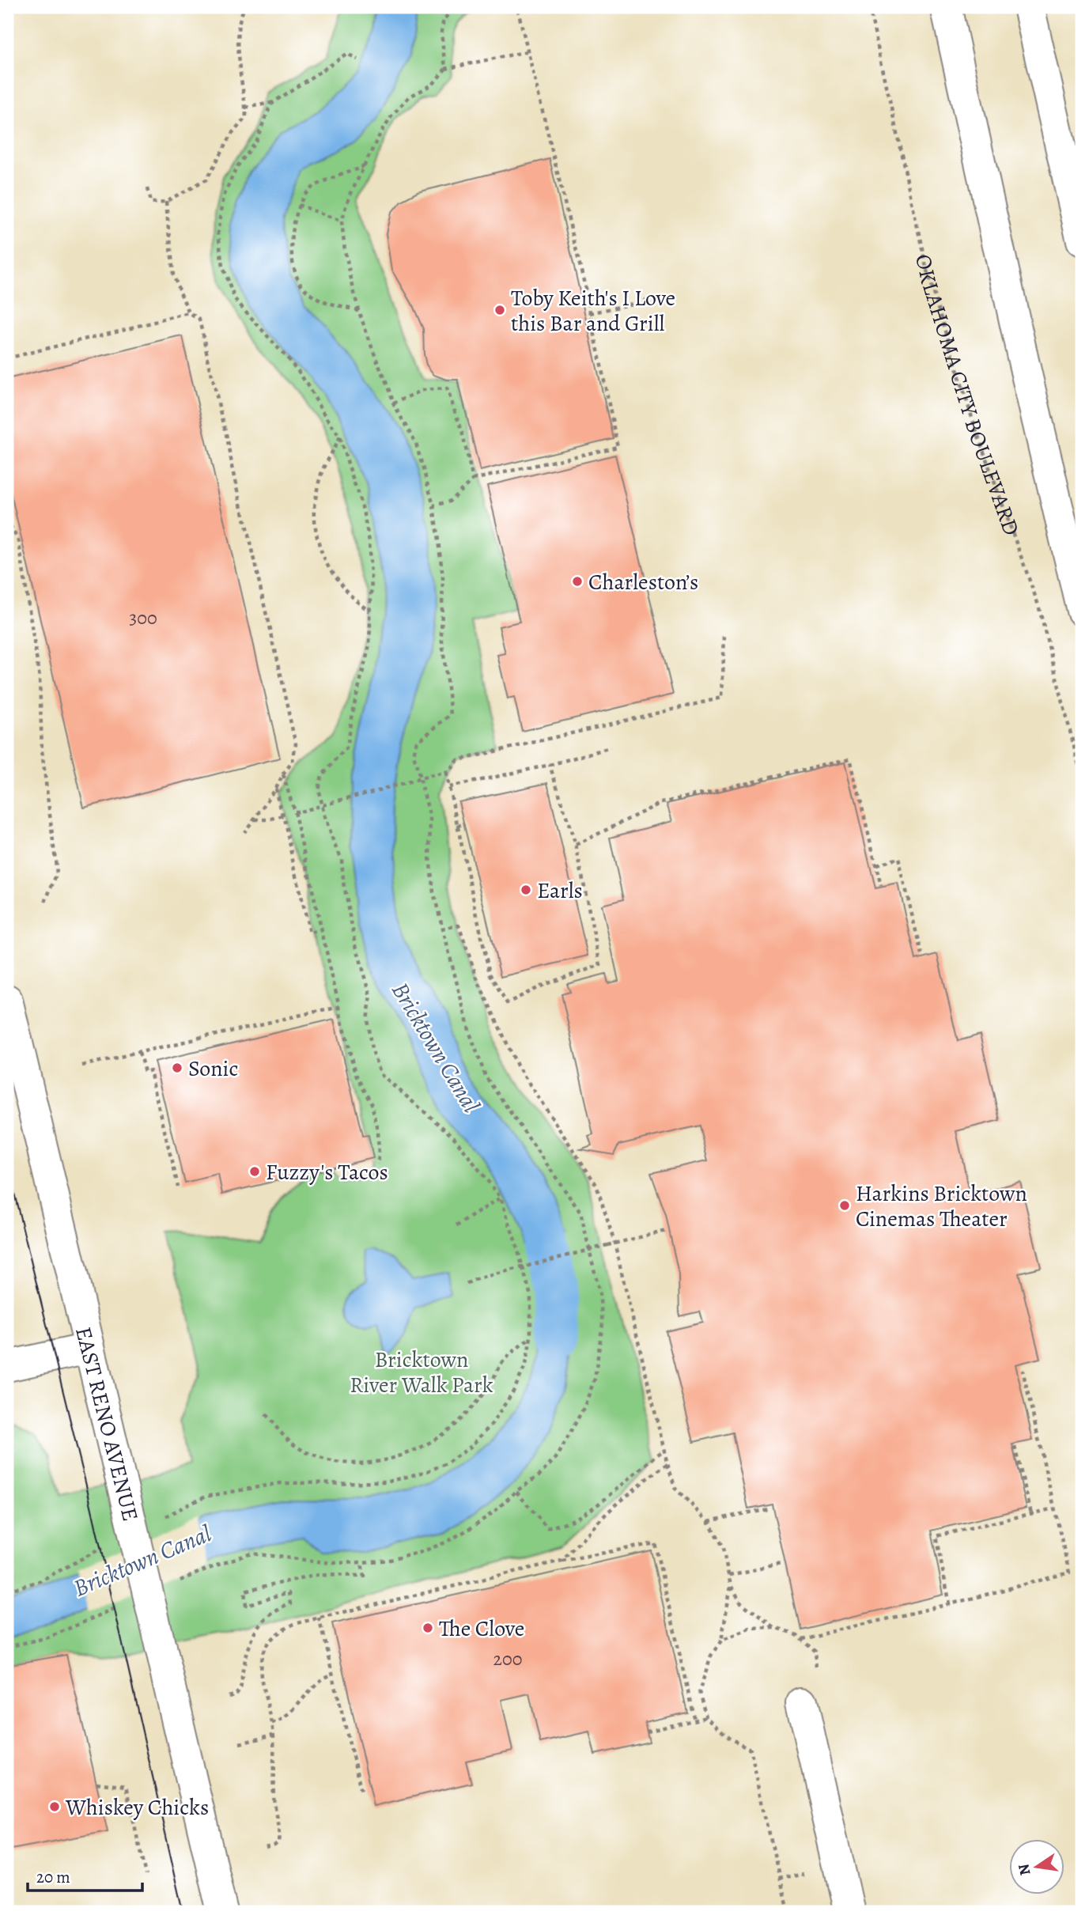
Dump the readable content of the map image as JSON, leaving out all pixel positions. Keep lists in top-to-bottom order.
{
  "streets": {
    "main road": ["EAST RENO AVENUE"],
    "path": ["OKLAHOMA CITY BOULEVARD"]
  },
  "water": ["Bricktown Canal"],
  "parks": ["Bricktown River Walk Park"],
  "places": [
    "Toby Keith's I Love this Bar and Grill",
    "Charleston’s",
    "Earls",
    "Sonic",
    "Fuzzy's Tacos",
    "Harkins Bricktown Cinemas Theater",
    "The Clove",
    "Whiskey Chicks"
  ],
  "house_numbers": ["300", "200"],
  "scale_bar": "20 m",
  "north": "left"
}
